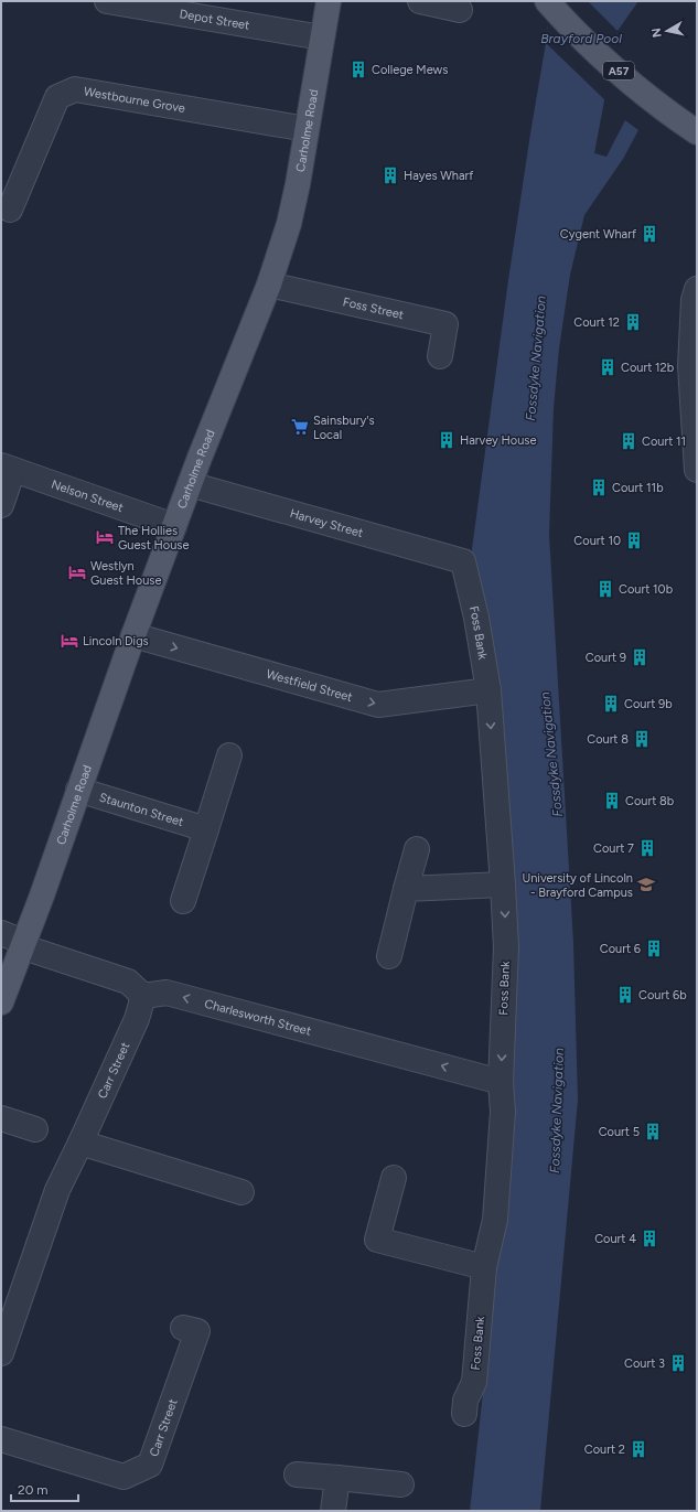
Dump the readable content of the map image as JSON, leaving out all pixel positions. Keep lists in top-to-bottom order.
{
  "streets": {
    "main road": ["A57", "Carholme Road"],
    "street": [
      "Depot Street",
      "Westbourne Grove",
      "Foss Street",
      "Nelson Street",
      "Harvey Street",
      "Foss Bank",
      "Westfield Street",
      "Staunton Street",
      "Charlesworth Street",
      "Carr Street"
    ]
  },
  "crossings": [
    ["Depot Street", "Carholme Road"],
    ["Westbourne Grove", "Carholme Road"],
    ["Carholme Road", "Foss Street"],
    ["Carholme Road", "Nelson Street"],
    ["Carholme Road", "Harvey Street"],
    ["Carholme Road", "Westfield Street"],
    ["Carholme Road", "Staunton Street"],
    ["Harvey Street", "Foss Bank"],
    ["Foss Bank", "Westfield Street"],
    ["Foss Bank", "Charlesworth Street"],
    ["Charlesworth Street", "Carr Street"]
  ],
  "one_way": ["Foss Bank", "Westfield Street"],
  "water": ["Brayford Pool", "Fossdyke Navigation"],
  "places": {
    "building": [
      "College Mews",
      "Hayes Wharf",
      "Cygent Wharf",
      "Court 12",
      "Court 12b",
      "Harvey House",
      "Court 11",
      "Court 11b",
      "Court 10",
      "Court 10b",
      "Court 9",
      "Court 9b",
      "Court 8",
      "Court 8b",
      "Court 7",
      "Court 6",
      "Court 6b",
      "Court 5",
      "Court 4",
      "Court 3",
      "Court 2"
    ],
    "supermarket": ["Sainsbury's Local"],
    "hotel": ["The Hollies Guest House", "Westlyn Guest House", "Lincoln Digs"],
    "school or university": ["University of Lincoln - Brayford Campus"]
  },
  "scale_bar": "20 m",
  "north": "left"
}
